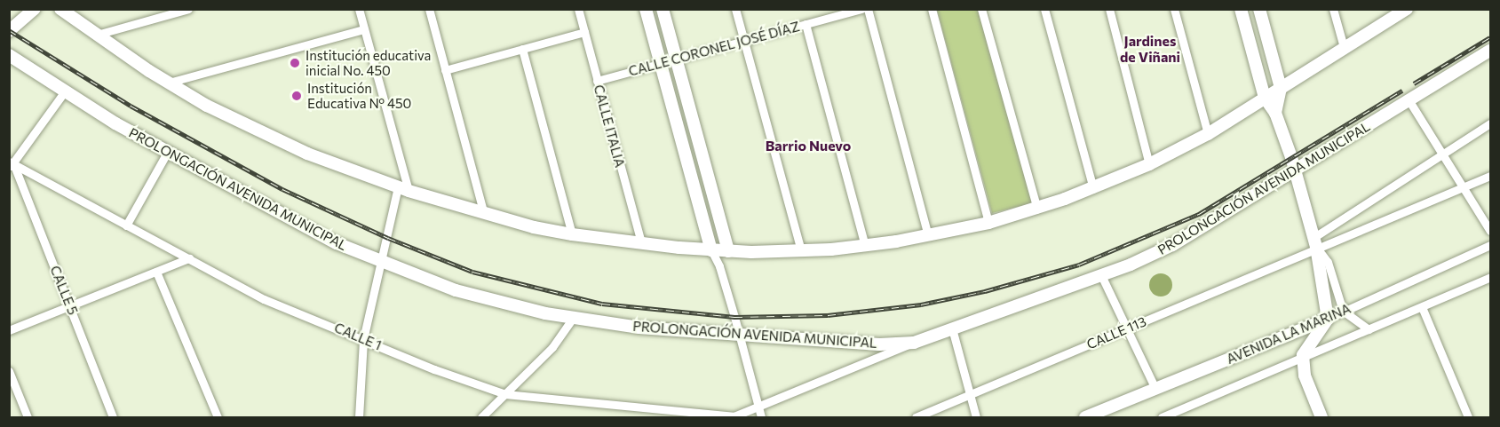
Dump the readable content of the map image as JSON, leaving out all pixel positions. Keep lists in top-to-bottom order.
{
  "streets": {
    "street": [
      "CALLE CORONEL JOSÉ DÍAZ",
      "CALLE ITALIA",
      "PROLONGACIÓN AVENIDA MUNICIPAL",
      "CALLE 5",
      "CALLE 113",
      "AVENIDA LA MARINA",
      "CALLE 1"
    ]
  },
  "crossings": [
    ["CALLE CORONEL JOSÉ DÍAZ", "CALLE ITALIA"],
    ["CALLE 5", "CALLE 1"]
  ],
  "districts": ["Jardines de Viñani", "Barrio Nuevo"],
  "places": ["Institución educativa inicial No. 450", "Institución Educativa Nº 450"]
}
